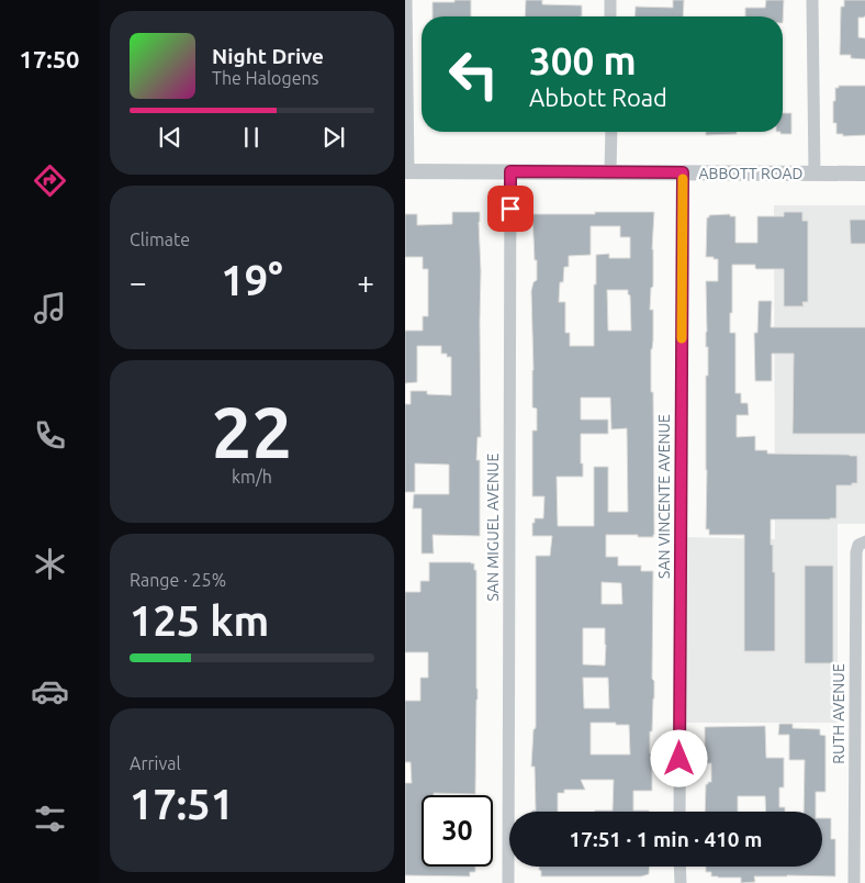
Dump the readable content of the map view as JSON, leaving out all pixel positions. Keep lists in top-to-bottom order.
{
  "streets": {
    "street": [
      "ABBOTT ROAD",
      "SAN VINCENTE AVENUE",
      "SAN MIGUEL AVENUE",
      "RUTH AVENUE"
    ]
  },
  "crossings": [
    ["ABBOTT ROAD", "SAN VINCENTE AVENUE"],
    ["ABBOTT ROAD", "SAN MIGUEL AVENUE"]
  ],
  "page": {
    "tabs": "17:50",
    "turn": ["300 m", "Abbott Road"],
    "song": ["Night Drive", "The Halogens"],
    "tile": [
      "Climate",
      ["22", "km/h"],
      ["Range · 25%", "125 km"],
      ["Arrival", "17:51"]
    ],
    "heat": ["−", "19°", "+"],
    "limit": "30",
    "trip": "17:51 · 1 min · 410 m"
  }
}
